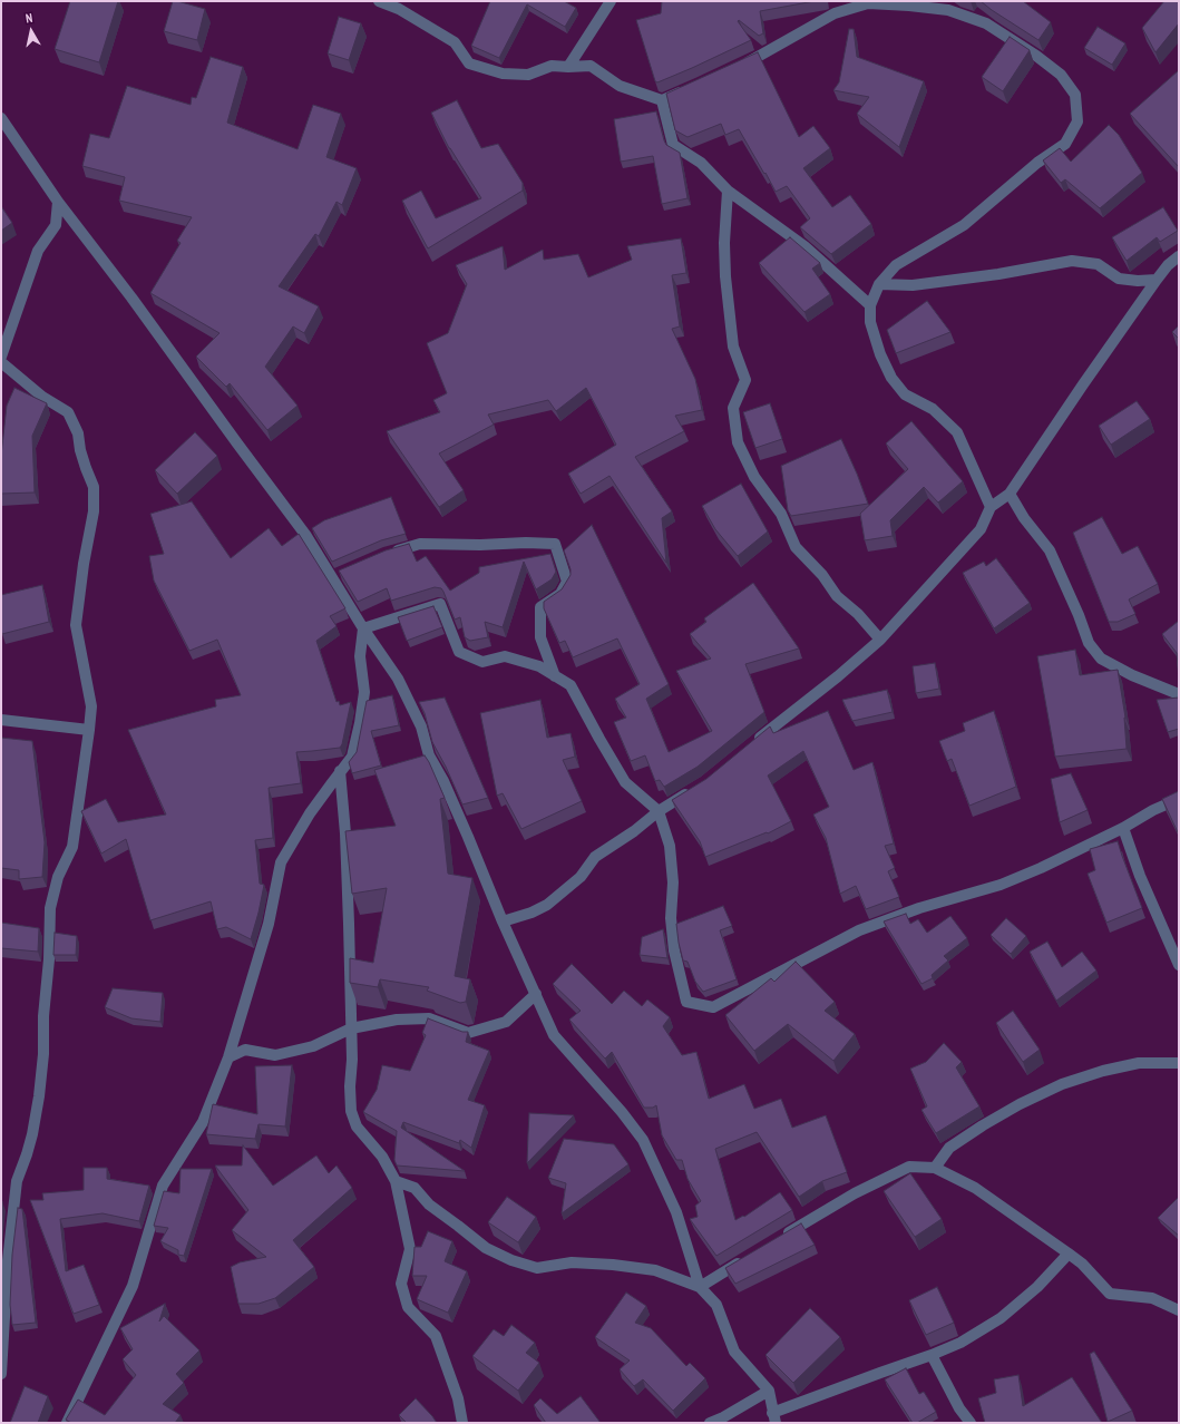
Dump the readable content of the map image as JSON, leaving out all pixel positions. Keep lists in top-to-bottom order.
{
  "north": "top"
}
